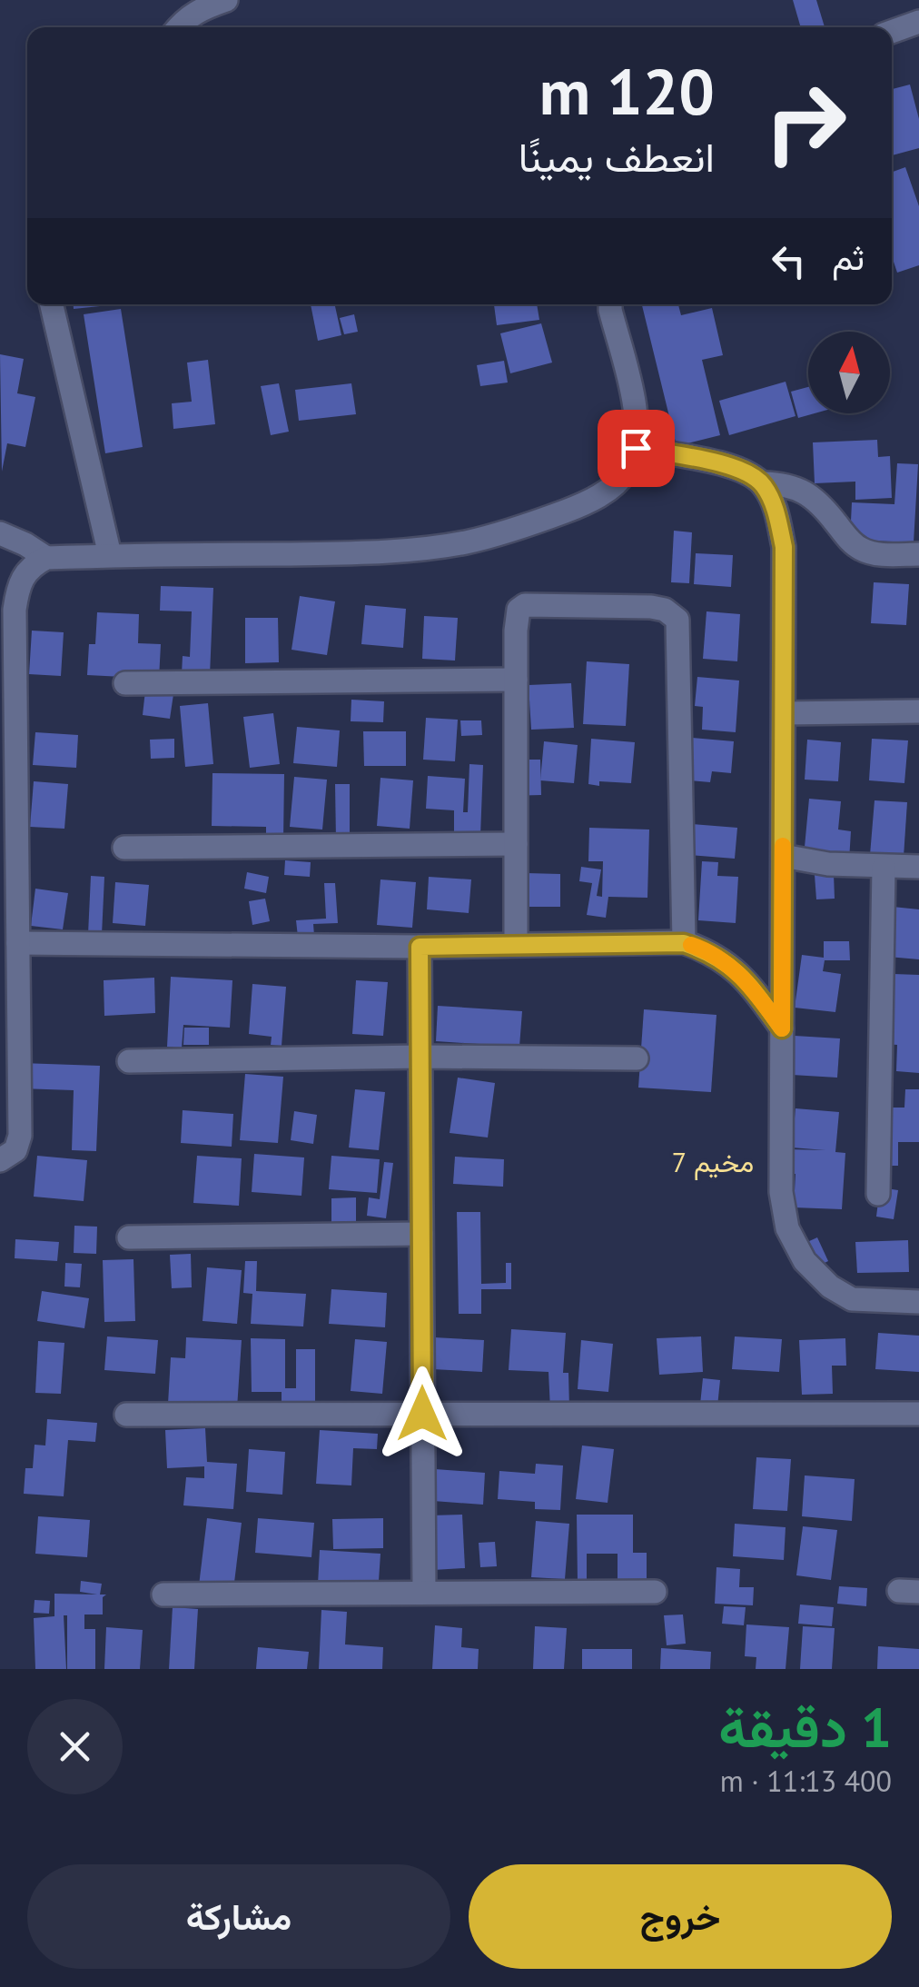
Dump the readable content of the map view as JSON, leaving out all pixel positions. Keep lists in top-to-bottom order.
{
  "districts": ["مخيم 7"],
  "north": "top",
  "page": {
    "turn": ["120 m", "انعطف يمينًا"],
    "then": "ثم",
    "heading": ["1 دقيقة", "400 m · 11:13"],
    "buttons": ["خروج", "مشاركة"]
  }
}
